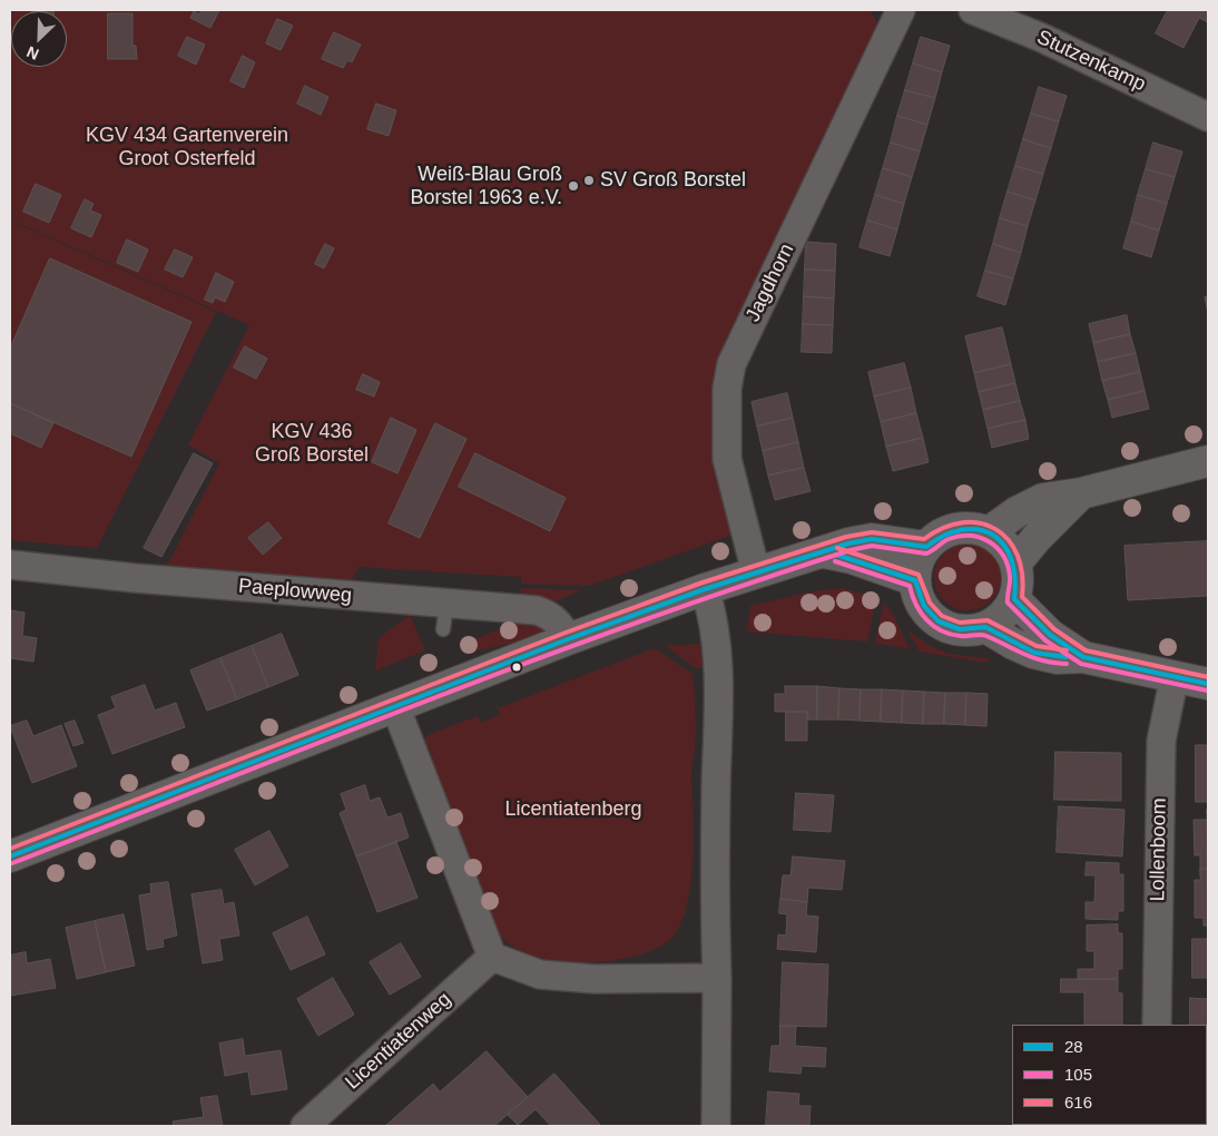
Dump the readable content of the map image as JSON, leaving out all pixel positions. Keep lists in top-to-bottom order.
{
  "streets": {
    "street": [
      "Stutzenkamp",
      "Jagdhorn",
      "Paeplowweg",
      "Lollenboom",
      "Licentiatenweg"
    ]
  },
  "parks": ["KGV 434 Gartenverein Groot Osterfeld", "KGV 436 Groß Borstel", "Licentiatenberg"],
  "places": ["SV Groß Borstel", "Weiß-Blau Groß Borstel 1963 e.V."],
  "lines": ["transit line 616", "transit line 28", "transit line 105"],
  "legend": ["28", "105", "616"],
  "north": "bottom left"
}
